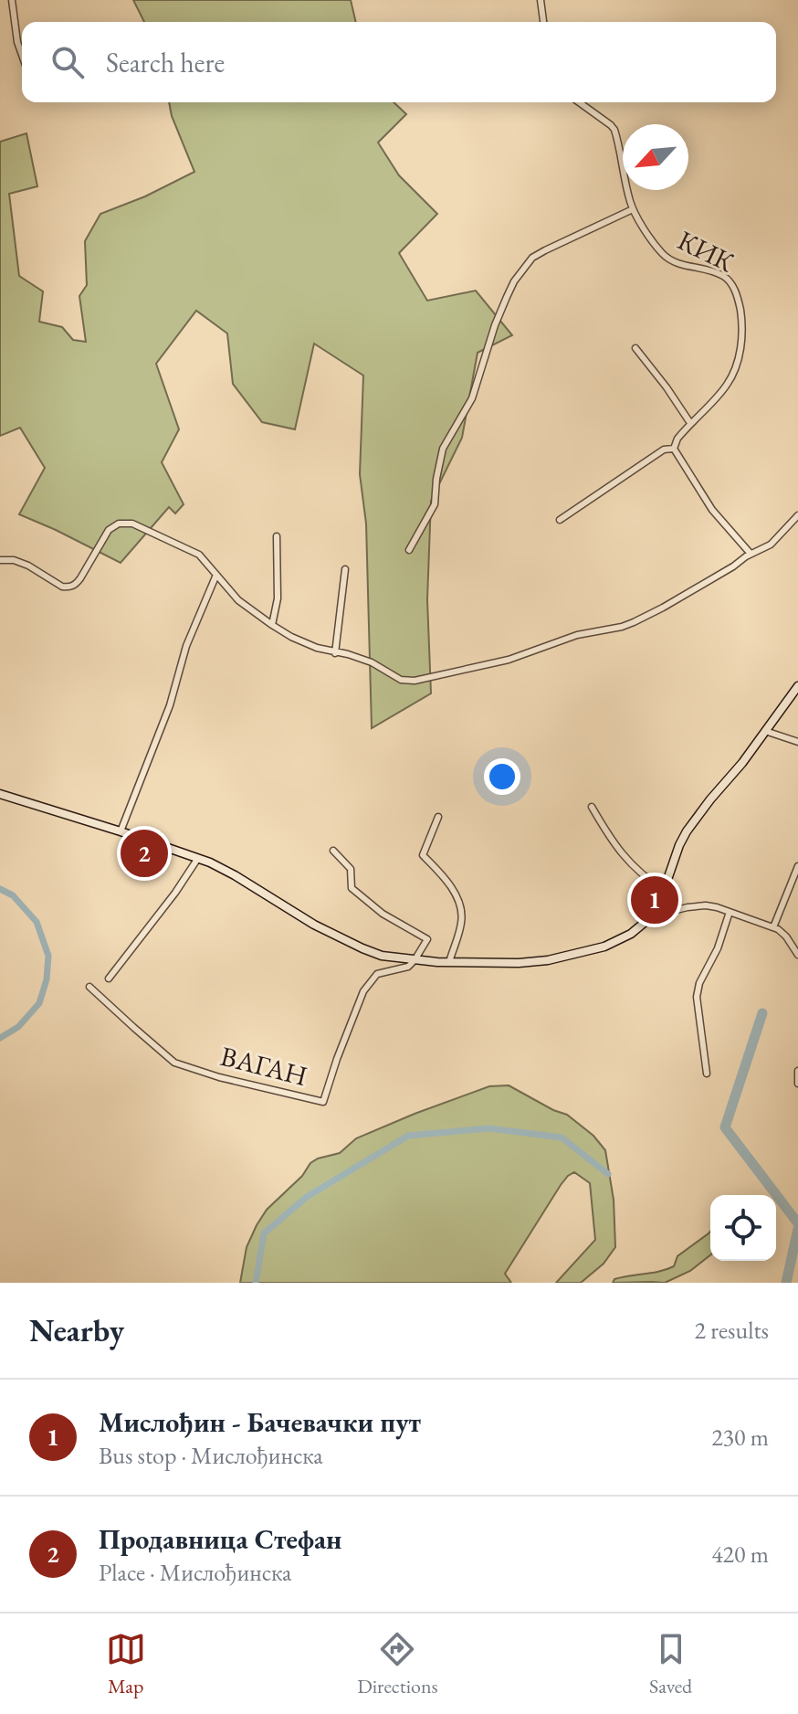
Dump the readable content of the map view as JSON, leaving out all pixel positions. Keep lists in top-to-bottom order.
{
  "streets": {
    "street": ["КИК", "ВАГАН"]
  },
  "north": "bottom left",
  "page": {
    "search": "Search here",
    "pins": ["2", "1"],
    "heading": ["Nearby", "2 results"],
    "list": [
      {
        "mark": "1",
        "name": "Мислођин - Бачевачки пут",
        "note": "Bus stop · Мислођинска",
        "value": "230 m"
      },
      {
        "mark": "2",
        "name": "Продавница Стефан",
        "note": "Place · Мислођинска",
        "value": "420 m"
      }
    ],
    "nav": ["Map", "Directions", "Saved"]
  }
}
